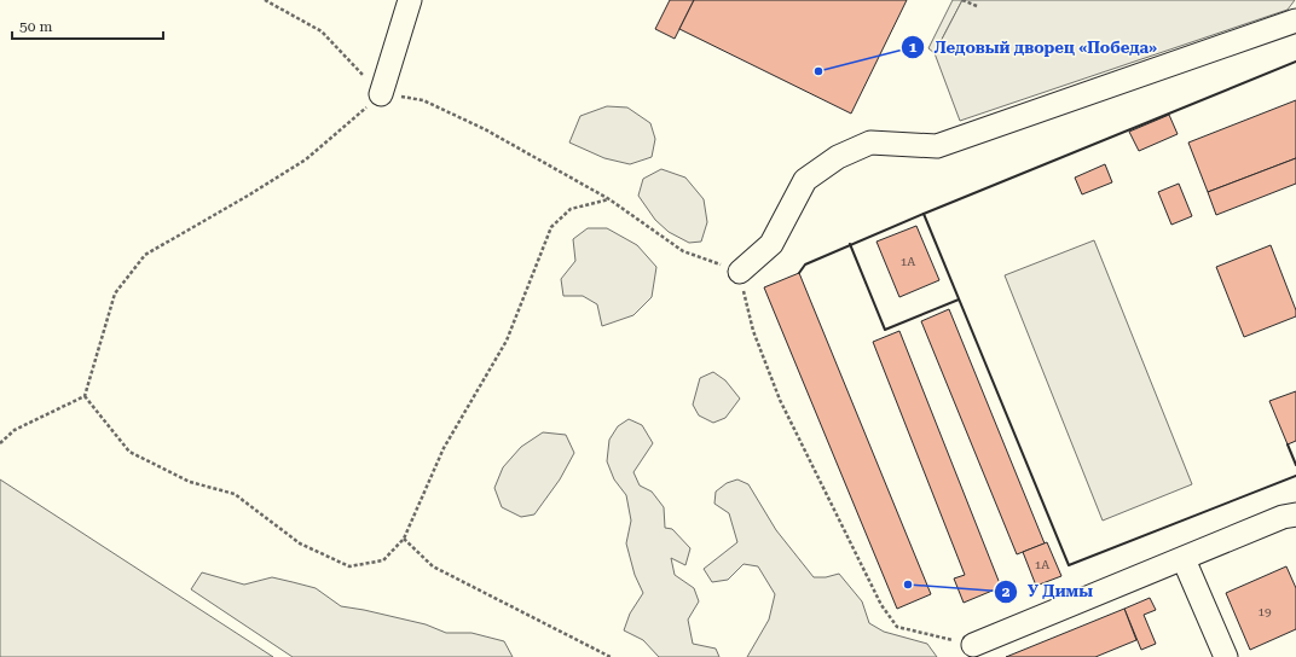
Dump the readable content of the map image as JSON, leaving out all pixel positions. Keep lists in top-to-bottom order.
{
  "places": ["Ледовый дворец «Победа»", "У Димы"],
  "house_numbers": ["1А", "1А", "19"],
  "scale_bar": "50 m"
}
